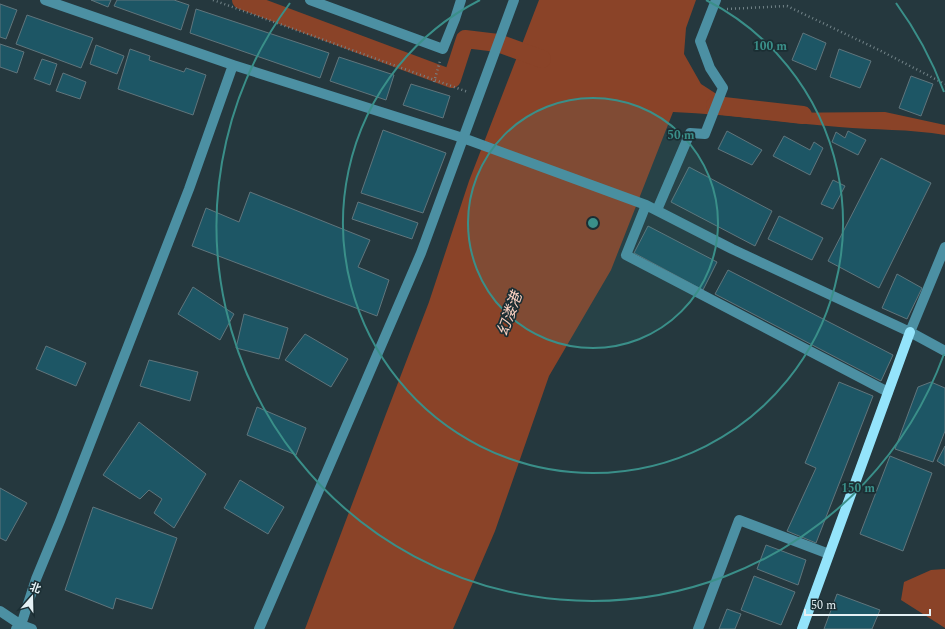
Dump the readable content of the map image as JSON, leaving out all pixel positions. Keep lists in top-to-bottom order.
{
  "water": ["幻溇港"],
  "scale_bar": "50 m",
  "north": "top",
  "rings": ["100 m", "50 m", "150 m"]
}
